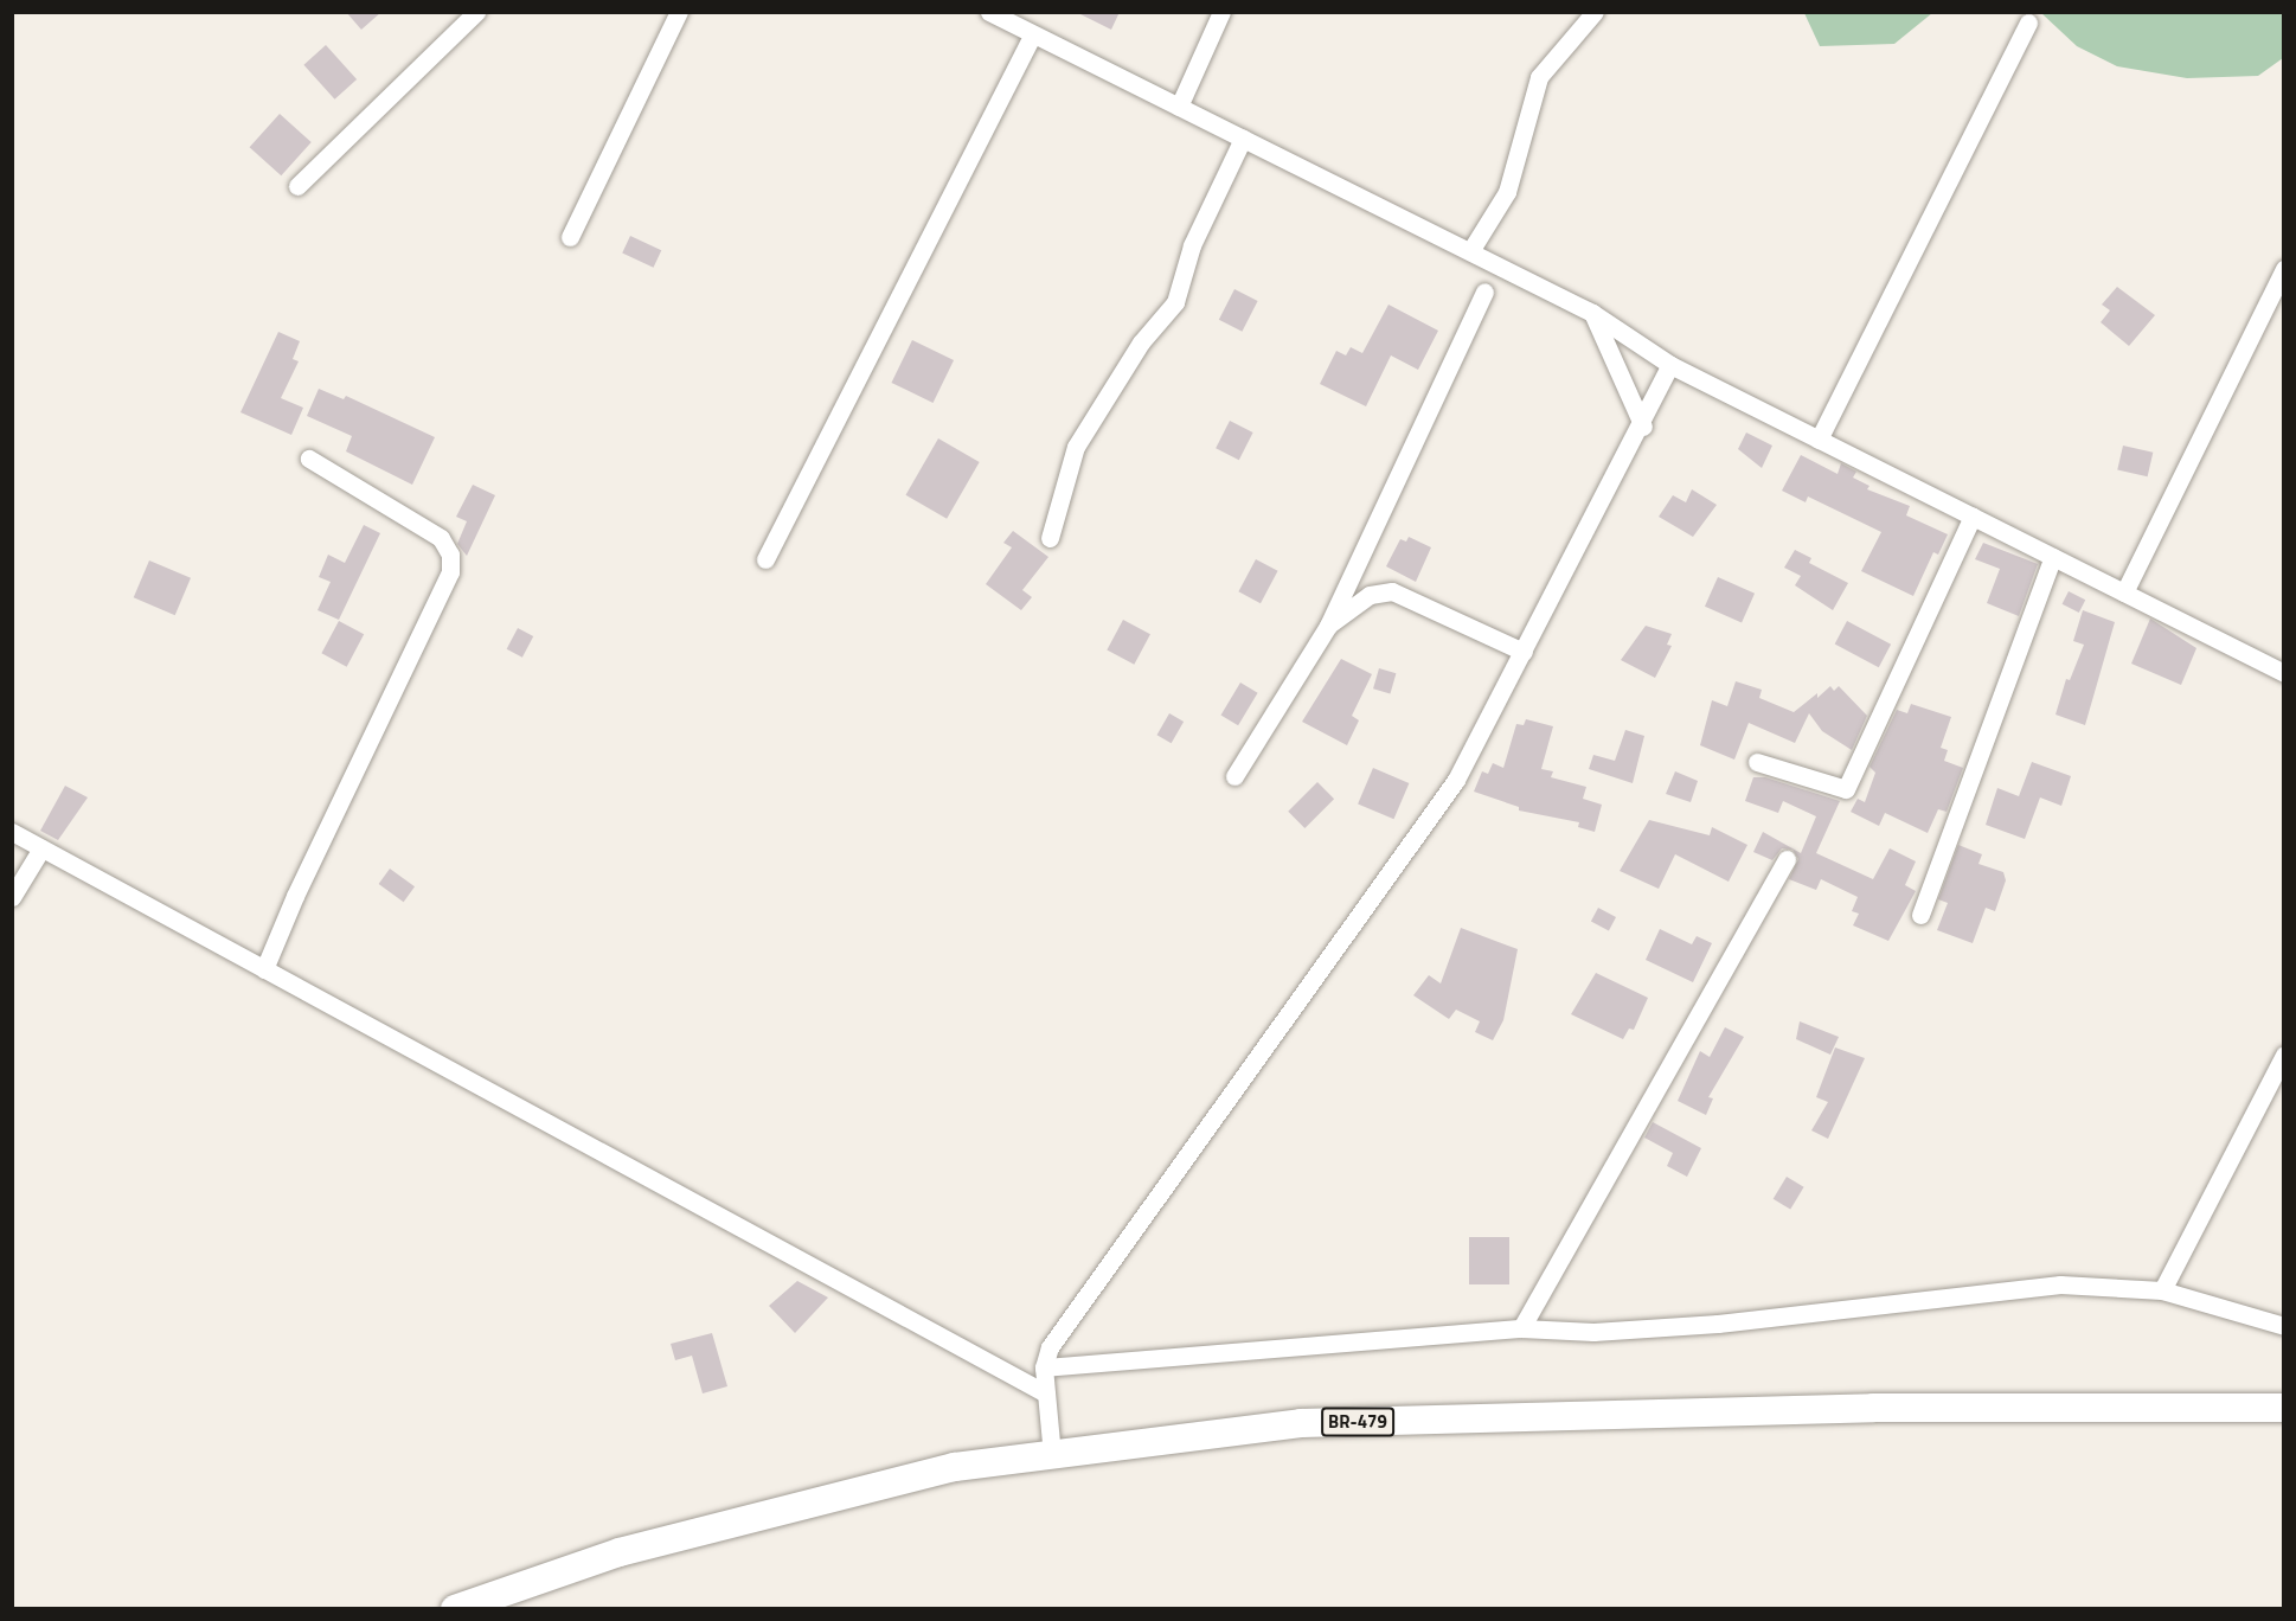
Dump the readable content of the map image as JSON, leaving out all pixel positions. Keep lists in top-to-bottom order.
{
  "streets": {
    "main road": ["BR-479"]
  }
}
